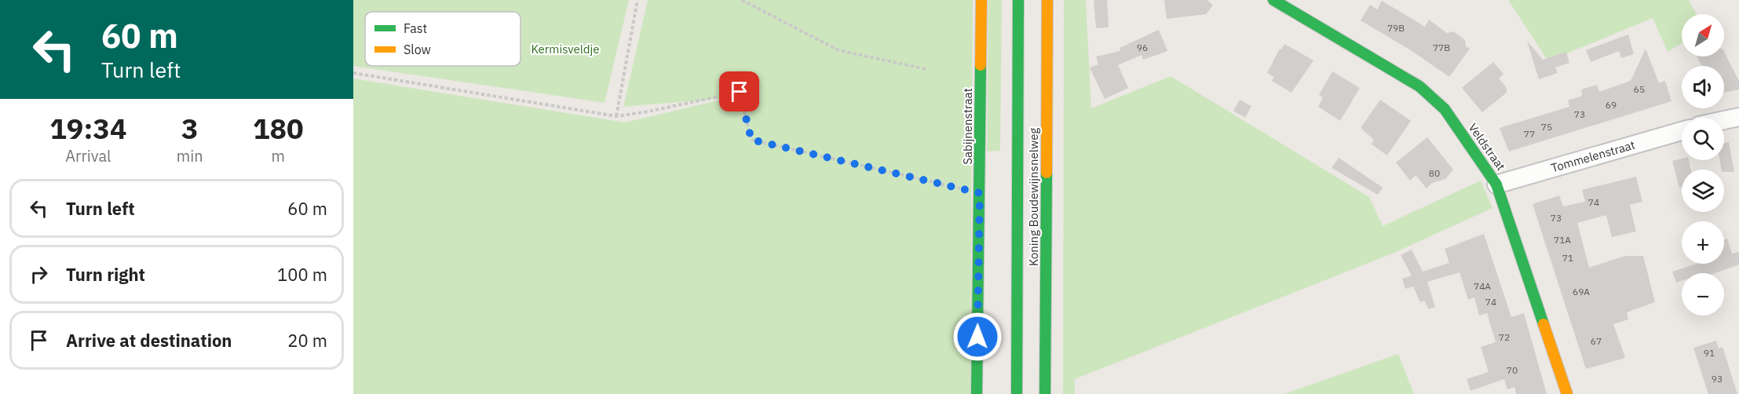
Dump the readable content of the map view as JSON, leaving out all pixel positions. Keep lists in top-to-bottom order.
{
  "streets": {
    "main road": ["Sabijnenstraat", "Veldstraat", "Koning Boudewijnsnelweg"],
    "street": ["Tommelenstraat"]
  },
  "crossings": [
    ["Veldstraat", "Tommelenstraat"]
  ],
  "parks": ["Kermisveldje"],
  "house_numbers": [
    "79B",
    "96",
    "77B",
    "65",
    "69",
    "73",
    "75",
    "77",
    "80",
    "74",
    "73",
    "71A",
    "71",
    "74A",
    "69A",
    "74",
    "72",
    "67",
    "91",
    "70",
    "93"
  ],
  "legend": ["Fast", "Slow"],
  "north": "top right",
  "page": {
    "turn": ["60 m", "Turn left"],
    "map_buttons": ["+", "−"],
    "eta": [
      "19:34",
      "Arrival",
      "3",
      "min",
      "180",
      "m"
    ],
    "list": [
      {
        "name": "Turn left",
        "value": "60 m"
      },
      {
        "name": "Turn right",
        "value": "100 m"
      },
      {
        "name": "Arrive at destination",
        "value": "20 m"
      }
    ]
  }
}
